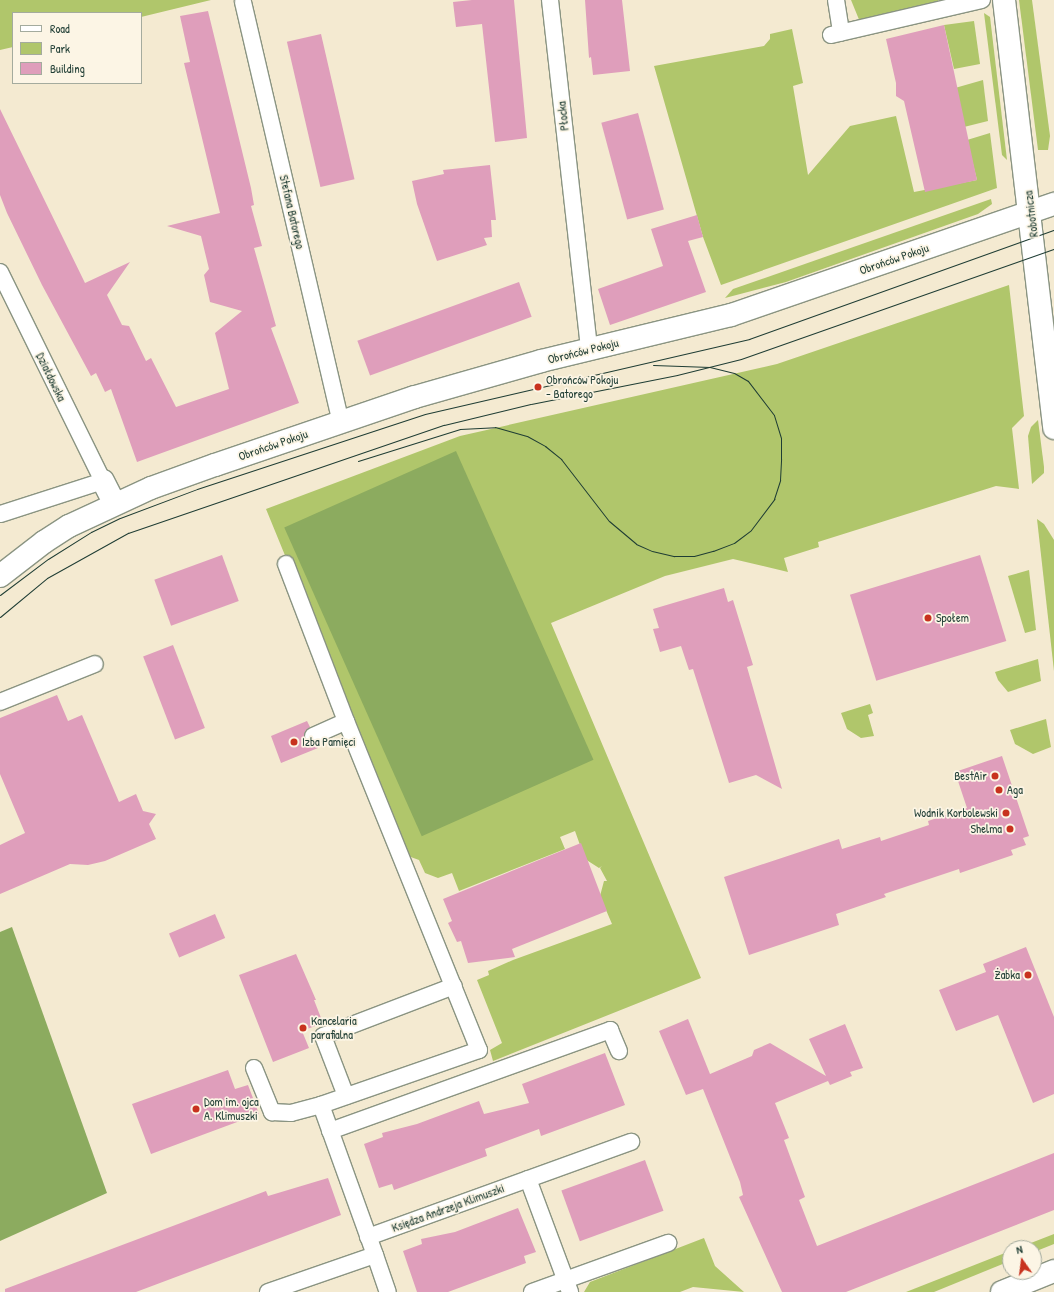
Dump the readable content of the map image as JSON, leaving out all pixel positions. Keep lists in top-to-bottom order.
{
  "streets": {
    "street": ["Robotnicza", "Obrońców Pokoju"],
    "lane": [
      "Płocka",
      "Stefana Batorego",
      "Działdowska",
      "Księdza Andrzeja Klimuszki"
    ]
  },
  "crossings": [
    ["Płocka", "Obrońców Pokoju"],
    ["Stefana Batorego", "Obrońców Pokoju"],
    ["Robotnicza", "Obrońców Pokoju"]
  ],
  "places": [
    "Obrońców Pokoju - Batorego",
    "Społem",
    "Izba Pamięci",
    "BestAir",
    "Aga",
    "Wodnik Korbolewski",
    "Shelma",
    "Żabka",
    "Kancelaria parafialna",
    "Dom im. ojca A. Klimuszki"
  ],
  "legend": ["Road", "Park", "Building"],
  "north": "top"
}
